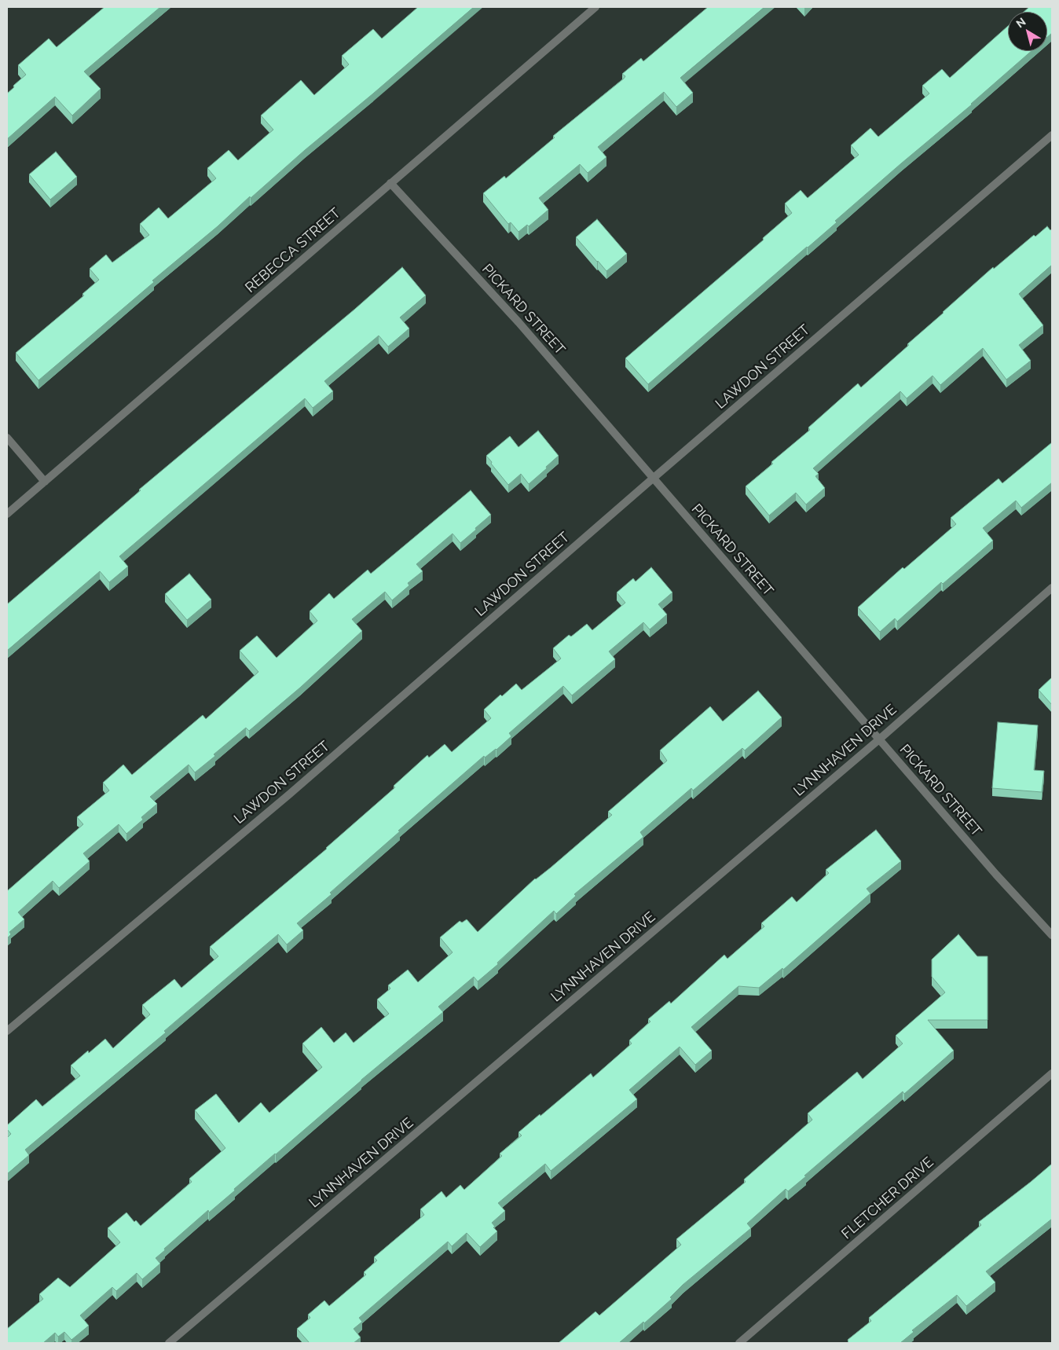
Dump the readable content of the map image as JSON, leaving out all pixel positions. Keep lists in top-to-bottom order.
{
  "streets": {
    "street": [
      "REBECCA STREET",
      "PICKARD STREET",
      "LAWDON STREET",
      "LYNNHAVEN DRIVE",
      "FLETCHER DRIVE"
    ]
  },
  "crossings": [
    ["REBECCA STREET", "PICKARD STREET"],
    ["PICKARD STREET", "LAWDON STREET"],
    ["PICKARD STREET", "LYNNHAVEN DRIVE"]
  ],
  "north": "top left"
}
